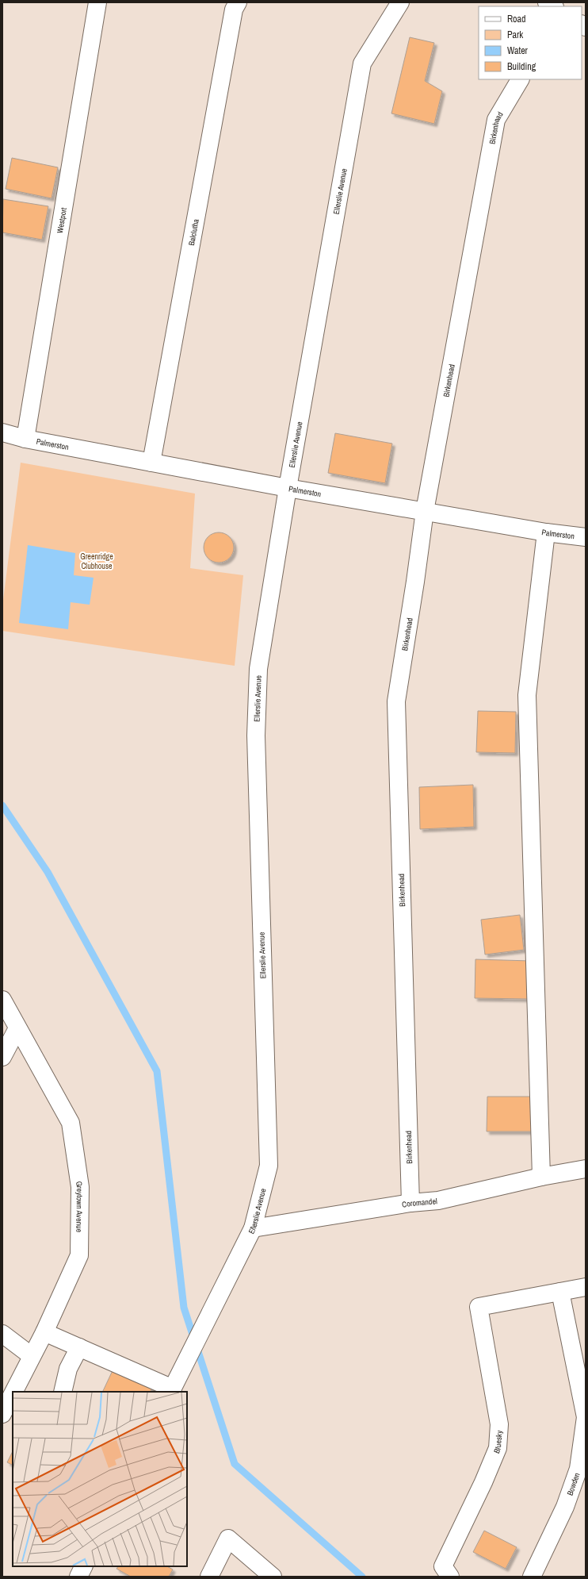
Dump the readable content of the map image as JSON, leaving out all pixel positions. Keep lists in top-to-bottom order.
{
  "streets": {
    "street": [
      "Birkenhead",
      "Ellerslie Avenue",
      "Westport",
      "Balclutha",
      "Palmerston",
      "Coromandel",
      "Greytown Avenue",
      "Bluesky",
      "Bowden"
    ]
  },
  "crossings": [
    ["Birkenhead", "Palmerston"],
    ["Birkenhead", "Coromandel"],
    ["Ellerslie Avenue", "Palmerston"],
    ["Ellerslie Avenue", "Coromandel"],
    ["Westport", "Palmerston"],
    ["Balclutha", "Palmerston"],
    ["Bluesky", "Bowden"]
  ],
  "parks": ["Greenridge Clubhouse"],
  "legend": [
    "Road",
    "Park",
    "Water",
    "Building"
  ]
}
